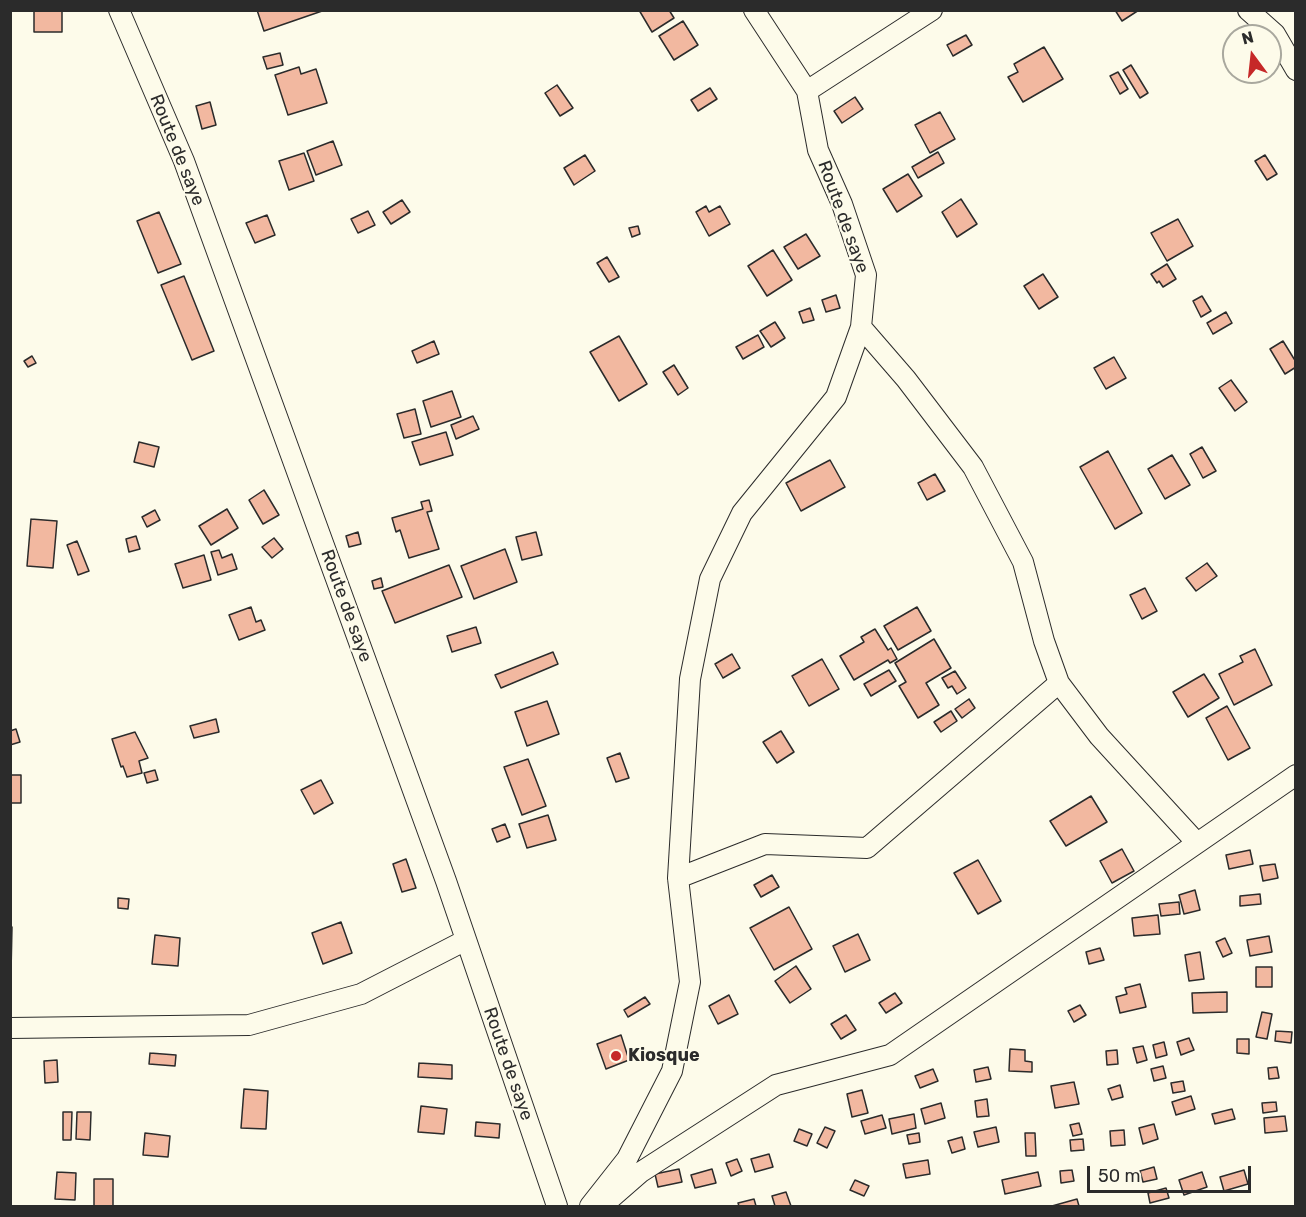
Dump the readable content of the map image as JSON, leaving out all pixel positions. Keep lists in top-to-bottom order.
{
  "streets": {
    "street": ["Route de saye"]
  },
  "places": ["Kiosque"],
  "scale_bar": "50 m",
  "north": "top"
}
